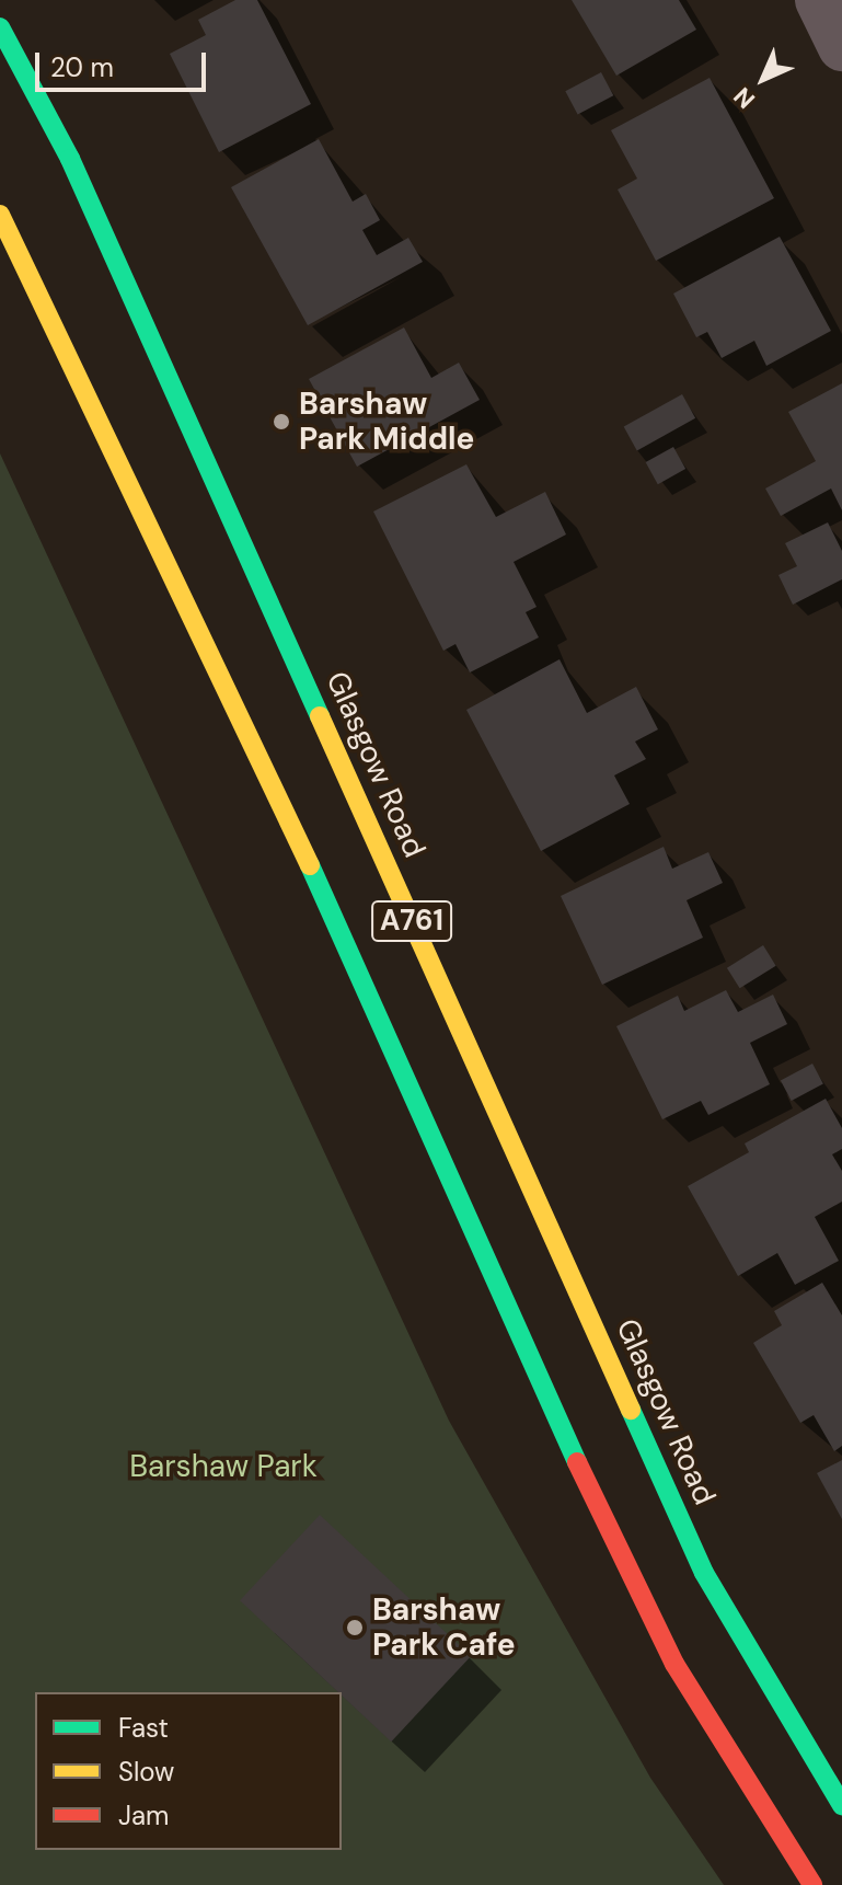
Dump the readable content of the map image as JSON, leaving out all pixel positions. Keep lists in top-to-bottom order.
{
  "streets": {
    "main road": ["Glasgow Road", "A761"]
  },
  "parks": ["Barshaw Park"],
  "places": ["Barshaw Park Middle", "Barshaw Park Cafe"],
  "legend": ["Fast", "Slow", "Jam"],
  "scale_bar": "20 m",
  "north": "bottom left"
}
